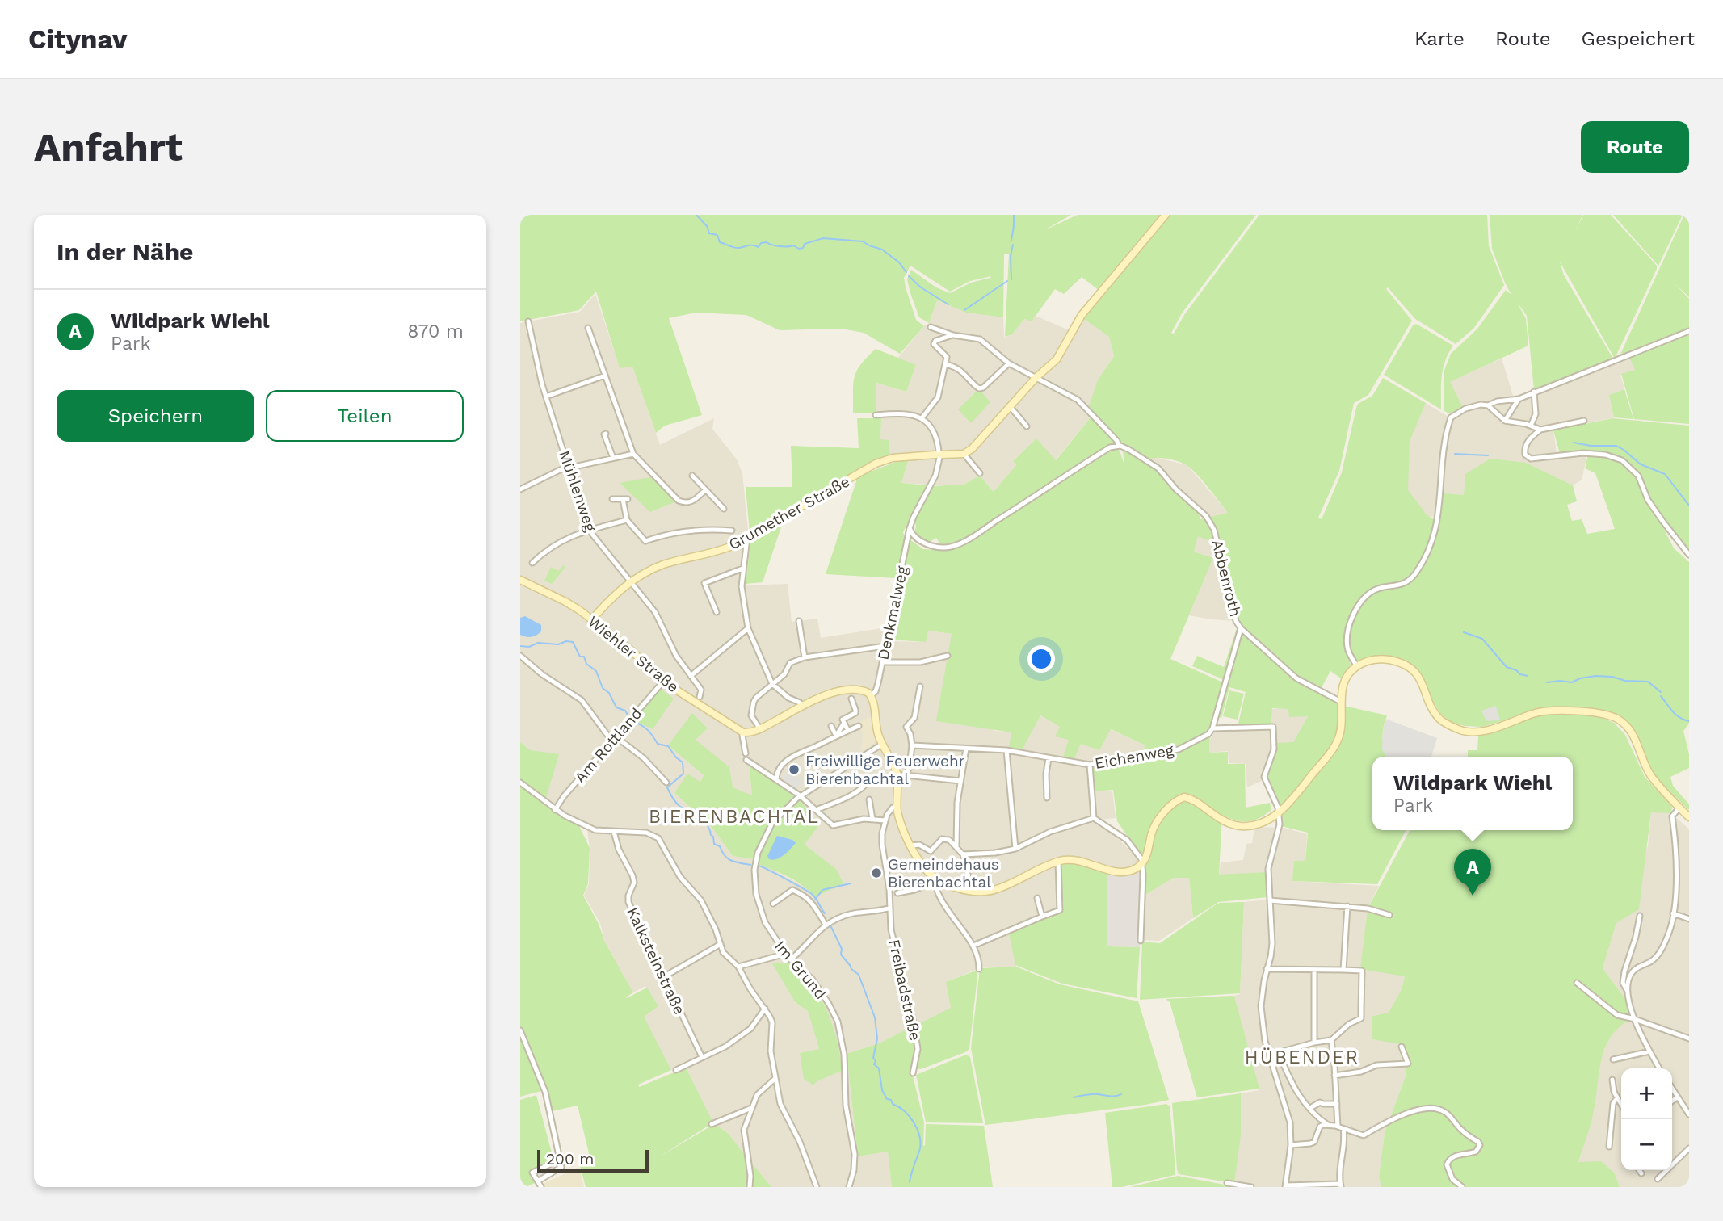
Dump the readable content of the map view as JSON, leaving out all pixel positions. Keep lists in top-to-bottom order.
{
  "streets": {
    "main road": ["Grumether Straße", "Wiehler Straße"],
    "street": [
      "Mühlenweg",
      "Abbenroth",
      "Denkmalweg",
      "Am Rottland",
      "Eichenweg",
      "Kalksteinstraße",
      "Im Grund",
      "Freibadstraße"
    ]
  },
  "crossings": [
    ["Mühlenweg", "Grumether Straße"],
    ["Grumether Straße", "Denkmalweg"],
    ["Grumether Straße", "Wiehler Straße"],
    ["Wiehler Straße", "Am Rottland"]
  ],
  "districts": ["BIERENBACHTAL", "HÜBENDER"],
  "places": ["Freiwillige Feuerwehr Bierenbachtal", "Gemeindehaus Bierenbachtal"],
  "scale_bar": "200 m",
  "page": {
    "header": "Citynav",
    "nav": ["Karte", "Route", "Gespeichert"],
    "buttons": [
      "Route",
      ["Speichern", "Teilen"]
    ],
    "title": "Anfahrt",
    "heading": "In der Nähe",
    "list": [
      {
        "mark": "A",
        "name": "Wildpark Wiehl",
        "note": "Park",
        "value": "870 m"
      }
    ],
    "popup": ["Wildpark Wiehl", "Park"],
    "pins": "A",
    "map_buttons": ["+", "−"],
    "scale": "200 m"
  }
}
